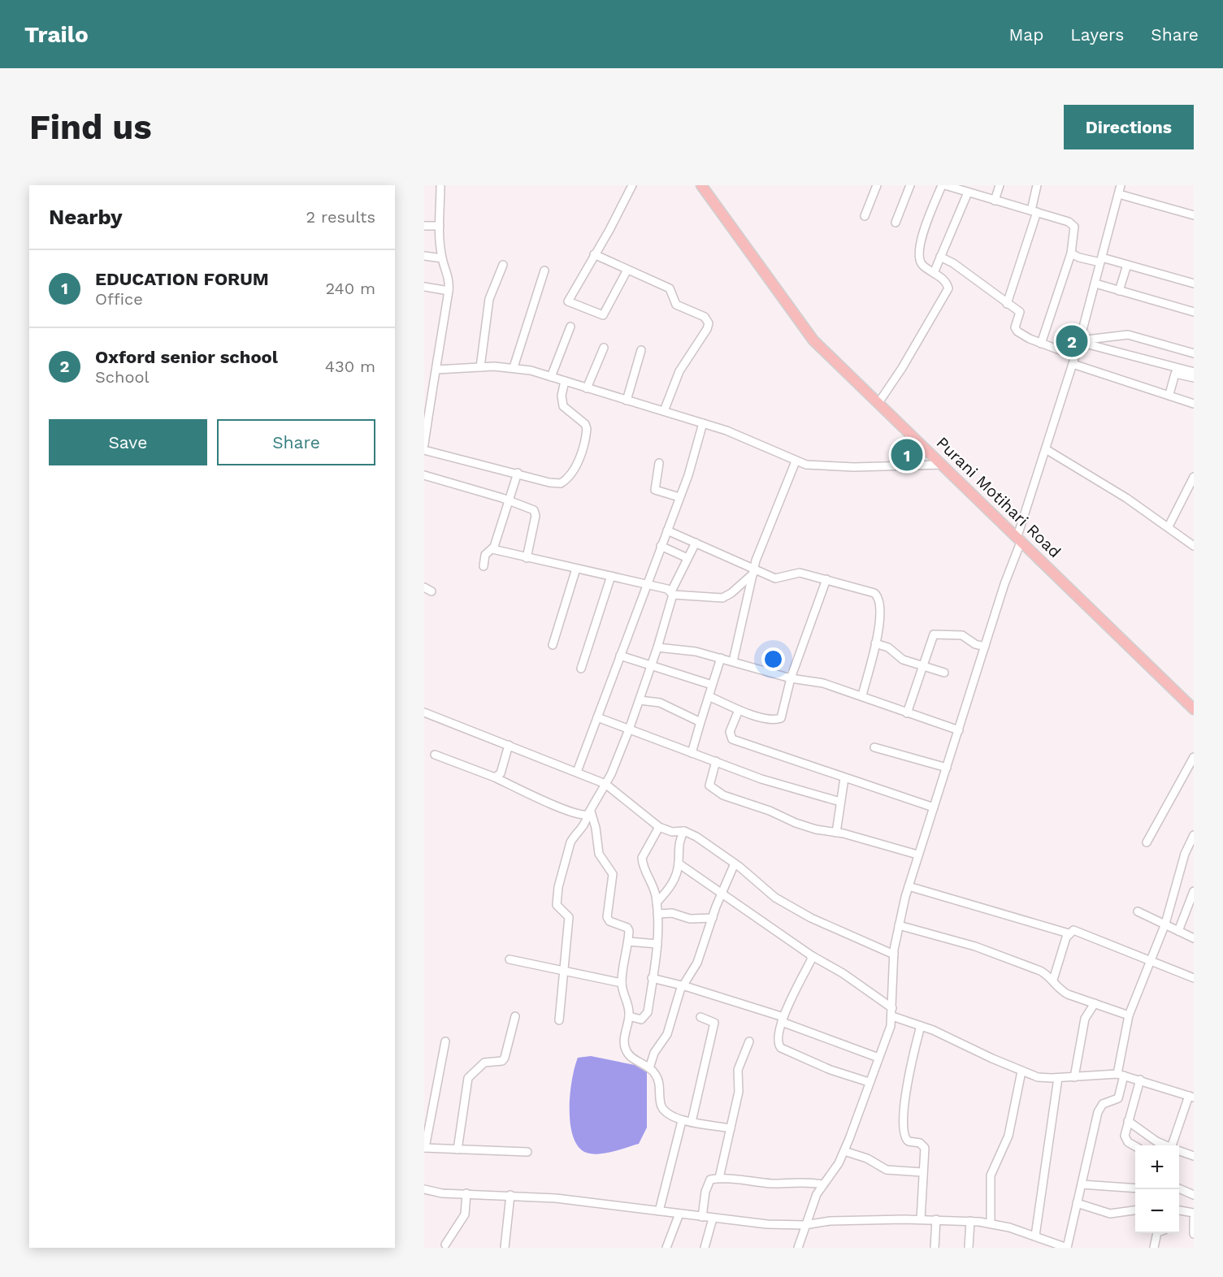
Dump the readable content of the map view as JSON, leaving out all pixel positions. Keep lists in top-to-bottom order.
{
  "streets": {
    "main road": ["Purani Motihari Road"]
  },
  "page": {
    "header": "Trailo",
    "nav": ["Map", "Layers", "Share"],
    "buttons": [
      "Directions",
      ["Save", "Share"]
    ],
    "title": "Find us",
    "heading": ["Nearby", "2 results"],
    "list": [
      {
        "mark": "1",
        "name": "EDUCATION FORUM",
        "note": "Office",
        "value": "240 m"
      },
      {
        "mark": "2",
        "name": "Oxford senior school",
        "note": "School",
        "value": "430 m"
      }
    ],
    "pins": ["2", "1"],
    "map_buttons": ["+", "−"]
  }
}
